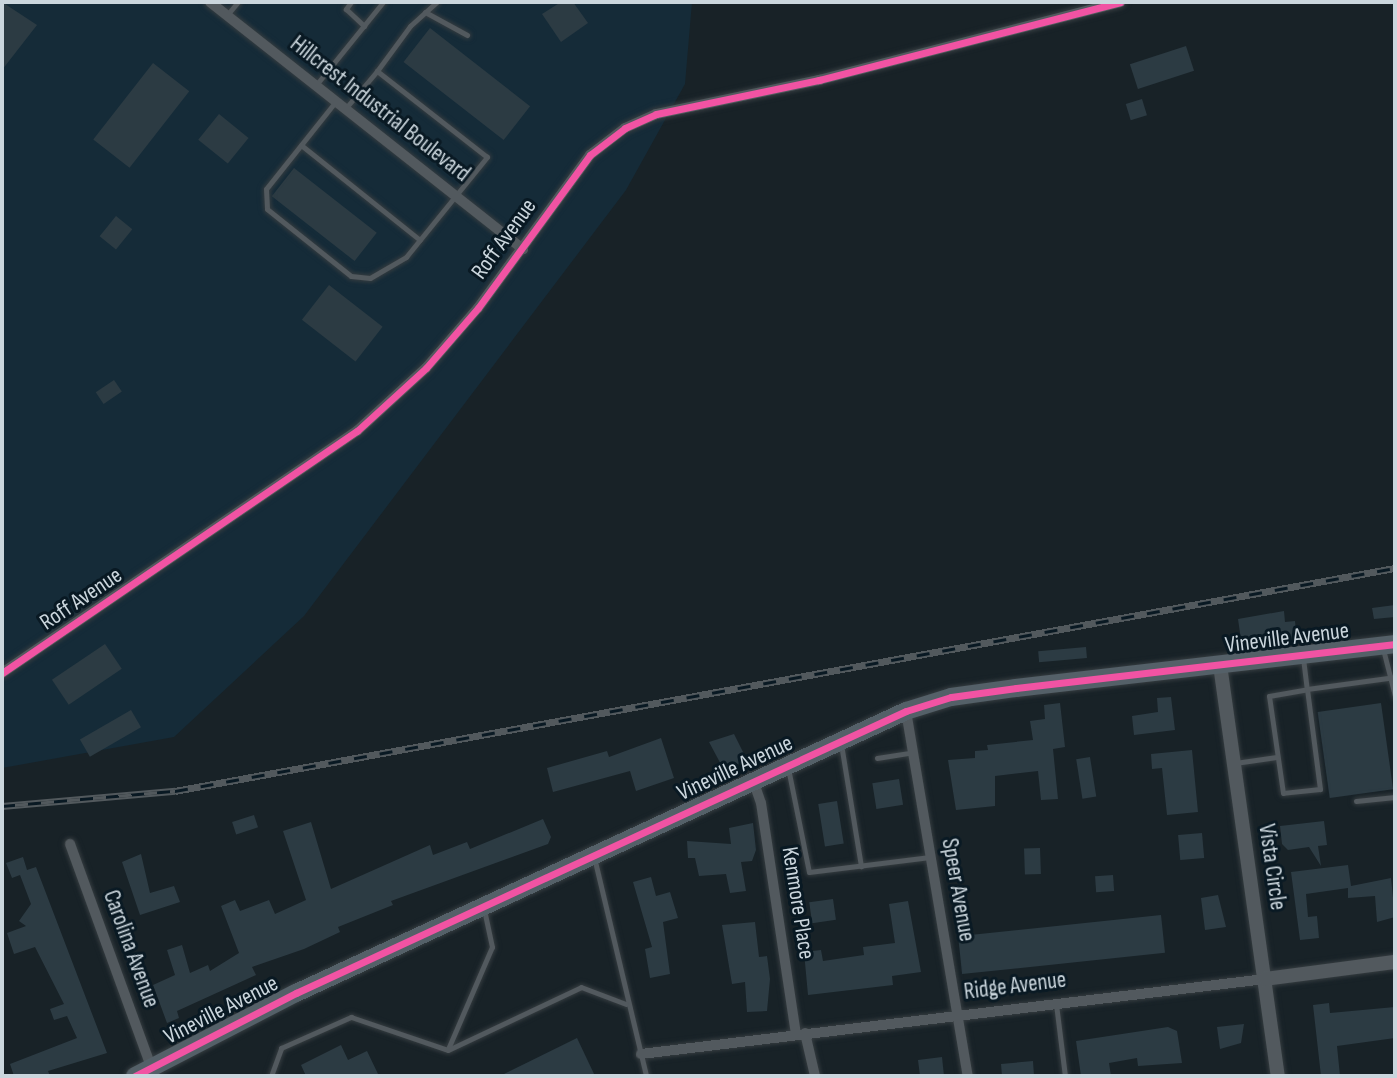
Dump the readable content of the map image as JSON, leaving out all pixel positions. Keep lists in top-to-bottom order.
{
  "streets": {
    "main road": ["Vineville Avenue"],
    "street": [
      "Hillcrest Industrial Boulevard",
      "Roff Avenue",
      "Vista Circle",
      "Speer Avenue",
      "Kenmore Place",
      "Carolina Avenue",
      "Ridge Avenue"
    ]
  },
  "crossings": [
    ["Hillcrest Industrial Boulevard", "Roff Avenue"],
    ["Vineville Avenue", "Vista Circle"],
    ["Vineville Avenue", "Speer Avenue"],
    ["Vineville Avenue", "Kenmore Place"],
    ["Vineville Avenue", "Carolina Avenue"],
    ["Vista Circle", "Ridge Avenue"],
    ["Speer Avenue", "Ridge Avenue"],
    ["Kenmore Place", "Ridge Avenue"]
  ]
}
